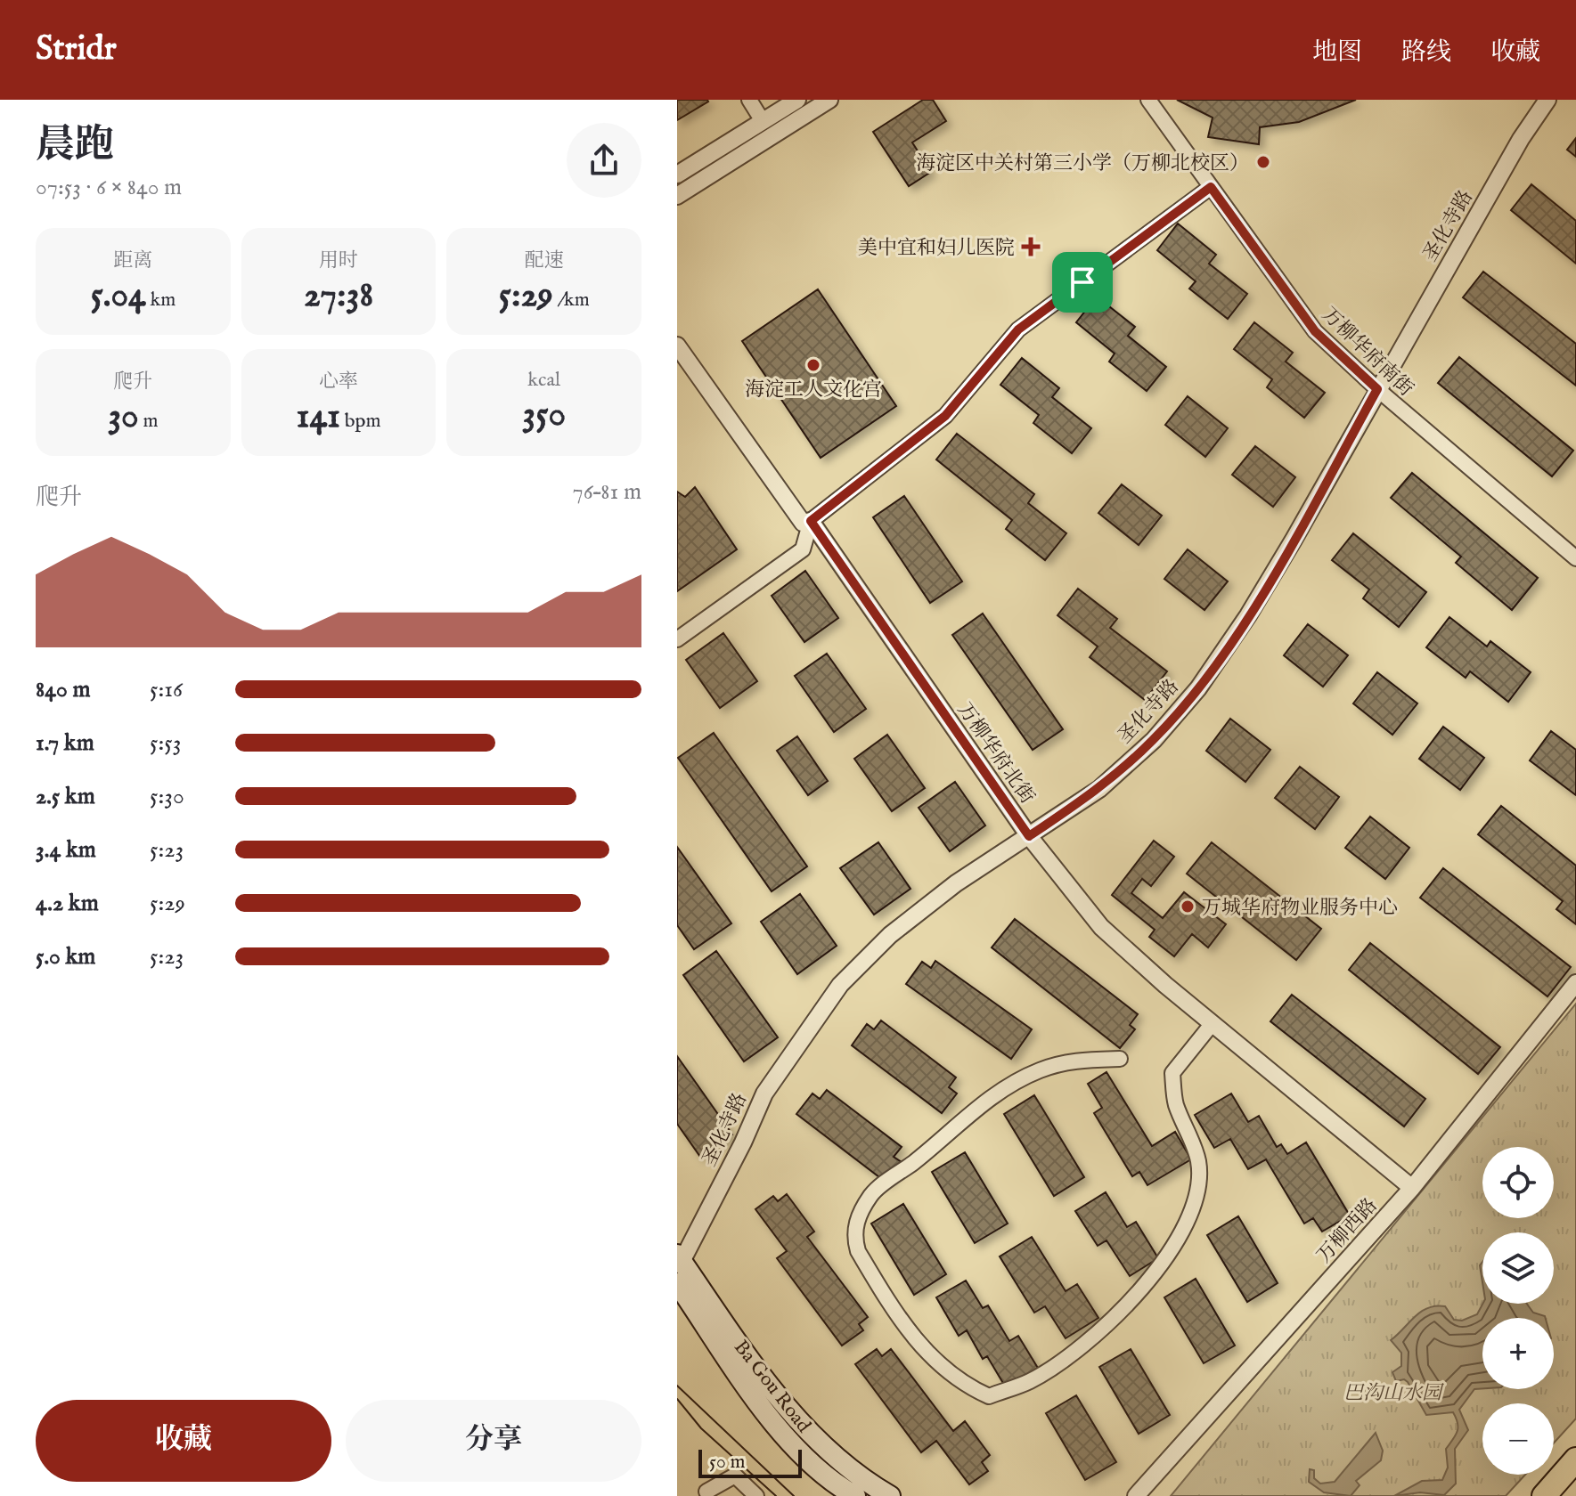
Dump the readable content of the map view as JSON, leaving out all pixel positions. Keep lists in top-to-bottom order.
{
  "streets": {
    "main road": ["Ba Gou Road"],
    "street": [
      "圣化寺路",
      "万柳华府南街",
      "万柳华府北街",
      "万柳西路"
    ]
  },
  "crossings": [
    ["圣化寺路", "万柳华府南街"],
    ["圣化寺路", "万柳华府北街"],
    ["圣化寺路", "Ba Gou Road"],
    ["万柳华府北街", "万柳西路"]
  ],
  "parks": ["巴沟山水园"],
  "places": {
    "other": ["海淀区中关村第三小学（万柳北校区）", "海淀工人文化宫", "万城华府物业服务中心"],
    "health": ["美中宜和妇儿医院"]
  },
  "scale_bar": "50 m",
  "page": {
    "header": "Stridr",
    "nav": ["地图", "路线", "收藏"],
    "heading": ["晨跑", "07:53 · 6 × 840 m"],
    "stats": [
      ["距离", "5.04 km"],
      ["用时", "27:38"],
      ["配速", "5:29 /km"],
      ["爬升", "30 m"],
      ["心率", "141 bpm"],
      ["kcal", "350"]
    ],
    "chart": ["爬升", "76–81 m"],
    "list": [
      {
        "name": "840 m",
        "note": "5:16"
      },
      {
        "name": "1.7 km",
        "note": "5:53"
      },
      {
        "name": "2.5 km",
        "note": "5:30"
      },
      {
        "name": "3.4 km",
        "note": "5:23"
      },
      {
        "name": "4.2 km",
        "note": "5:29"
      },
      {
        "name": "5.0 km",
        "note": "5:23"
      }
    ],
    "map_buttons": ["+", "−"],
    "buttons": ["收藏", "分享"],
    "scale": "50 m"
  }
}
